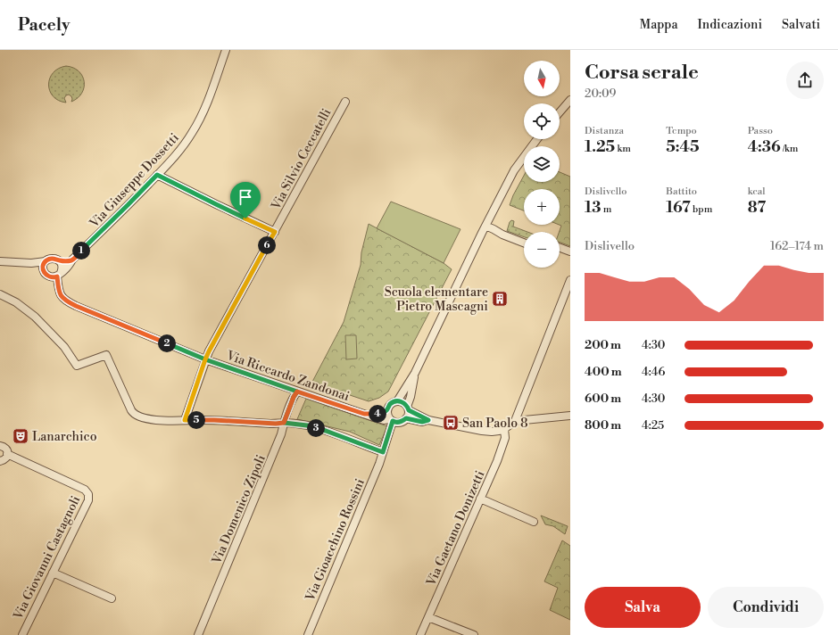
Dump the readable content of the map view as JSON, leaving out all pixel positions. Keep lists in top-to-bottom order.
{
  "streets": {
    "street": [
      "Via Silvio Ceccatelli",
      "Via Giuseppe Dossetti",
      "Via Riccardo Zandonai",
      "Via Domenico Zipoli",
      "Via Gaetano Donizetti",
      "Via Gioacchino Rossini",
      "Via Giovanni Castagnoli"
    ]
  },
  "crossings": [
    ["Via Silvio Ceccatelli", "Via Riccardo Zandonai"],
    ["Via Giuseppe Dossetti", "Via Riccardo Zandonai"],
    ["Via Riccardo Zandonai", "Via Domenico Zipoli"],
    ["Via Riccardo Zandonai", "Via Gioacchino Rossini"]
  ],
  "places": {
    "building": ["Scuola elementare Pietro Mascagni"],
    "bus stop": ["San Paolo 8"],
    "theatre": ["Lanarchico"]
  },
  "north": "bottom",
  "page": {
    "header": "Pacely",
    "nav": ["Mappa", "Indicazioni", "Salvati"],
    "heading": ["Corsa serale", "20:09"],
    "map_buttons": ["+", "−"],
    "stats": [
      ["Distanza", "1.25 km"],
      ["Tempo", "5:45"],
      ["Passo", "4:36 /km"],
      ["Dislivello", "13 m"],
      ["Battito", "167 bpm"],
      ["kcal", "87"]
    ],
    "chart": ["Dislivello", "162–174 m"],
    "pins": [
      "6",
      "1",
      "2",
      "4",
      "5",
      "3"
    ],
    "list": [
      {
        "name": "200 m",
        "note": "4:30"
      },
      {
        "name": "400 m",
        "note": "4:46"
      },
      {
        "name": "600 m",
        "note": "4:30"
      },
      {
        "name": "800 m",
        "note": "4:25"
      }
    ],
    "buttons": ["Salva", "Condividi"]
  }
}
